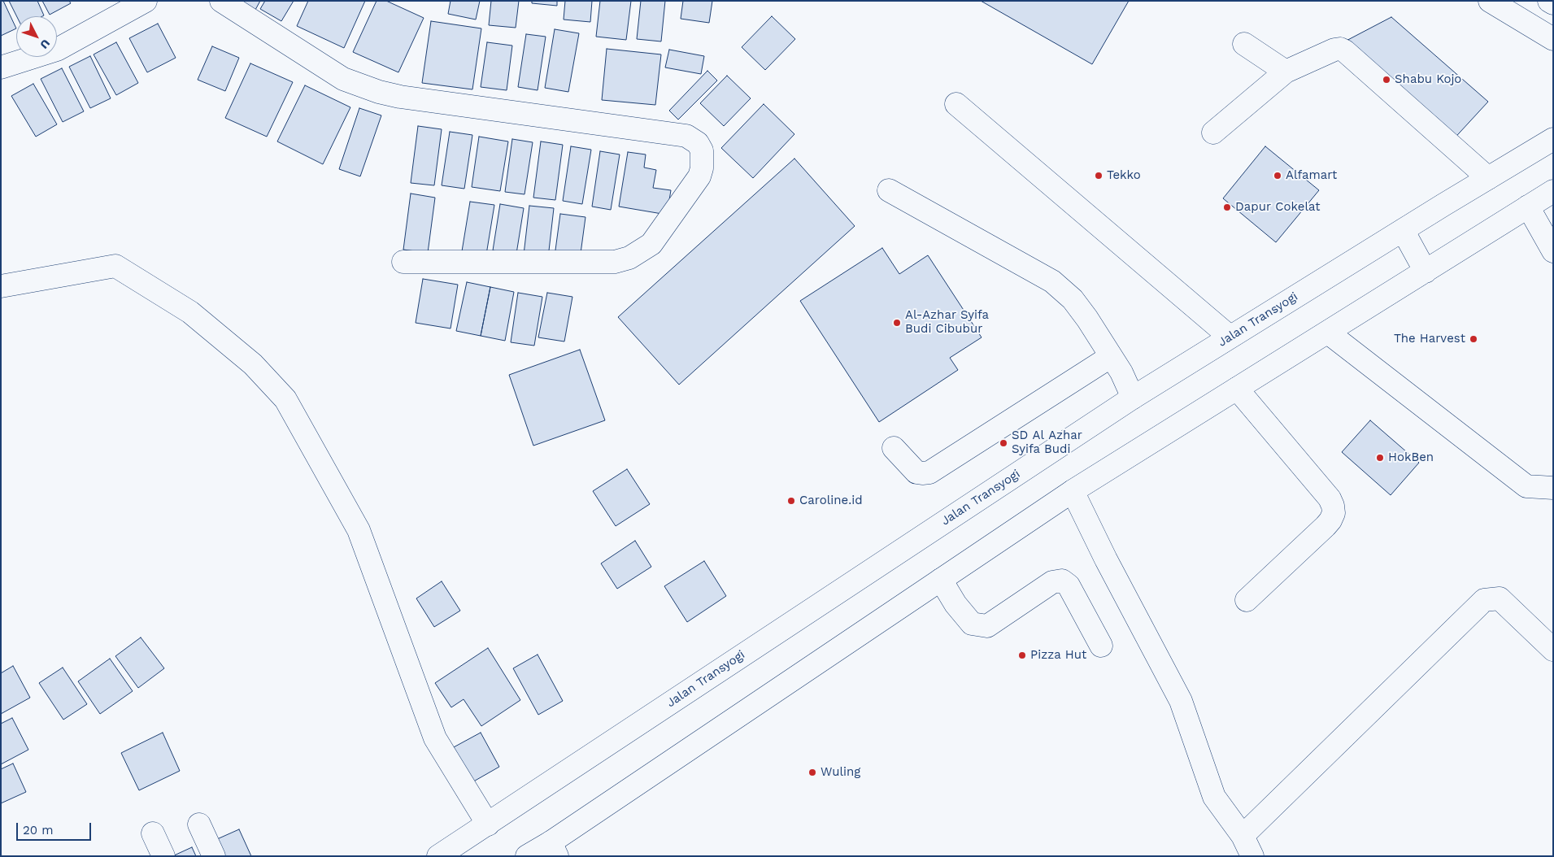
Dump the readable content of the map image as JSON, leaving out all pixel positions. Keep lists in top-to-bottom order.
{
  "streets": {
    "main road": ["Jalan Transyogi"]
  },
  "places": [
    "Shabu Kojo",
    "Tekko",
    "Alfamart",
    "Dapur Cokelat",
    "Al-Azhar Syifa Budi Cibubur",
    "The Harvest",
    "SD Al Azhar Syifa Budi",
    "HokBen",
    "Caroline.id",
    "Pizza Hut",
    "Wuling"
  ],
  "scale_bar": "20 m",
  "north": "bottom right"
}
